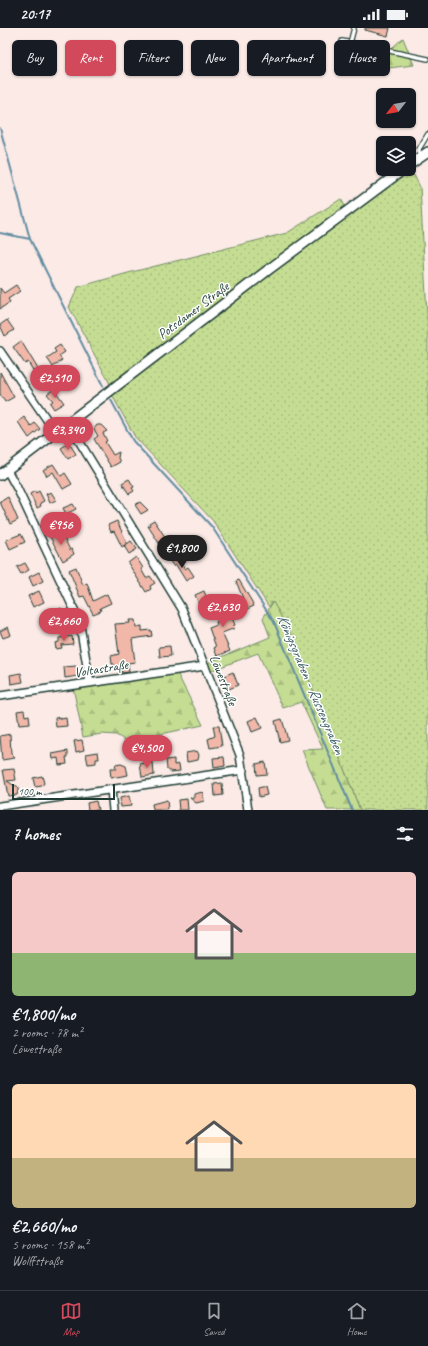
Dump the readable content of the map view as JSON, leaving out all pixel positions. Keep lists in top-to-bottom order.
{
  "streets": {
    "street": ["Potsdamer Straße", "Voltastraße", "Löwestraße"]
  },
  "crossings": [
    ["Potsdamer Straße", "Löwestraße"],
    ["Voltastraße", "Löwestraße"]
  ],
  "water": ["Königsgraben - Russengraben"],
  "scale_bar": "100 m",
  "north": "bottom left",
  "page": {
    "status": "20:17",
    "chip": [
      "Buy",
      "Rent",
      "Filters",
      "New",
      "Apartment",
      "House"
    ],
    "price": [
      "€2,510",
      "€3,340",
      "€956",
      "€1,800",
      "€2,630",
      "€2,660",
      "€4,500"
    ],
    "scale": "100 m",
    "heading": "7 homes",
    "list": [
      {
        "name": "€1,800/mo",
        "note": "2 rooms · 78 m² · Löwestraße"
      },
      {
        "name": "€2,660/mo",
        "note": "5 rooms · 158 m² · Wolffstraße"
      }
    ],
    "tabs": ["Map", "Saved", "Home"]
  }
}
